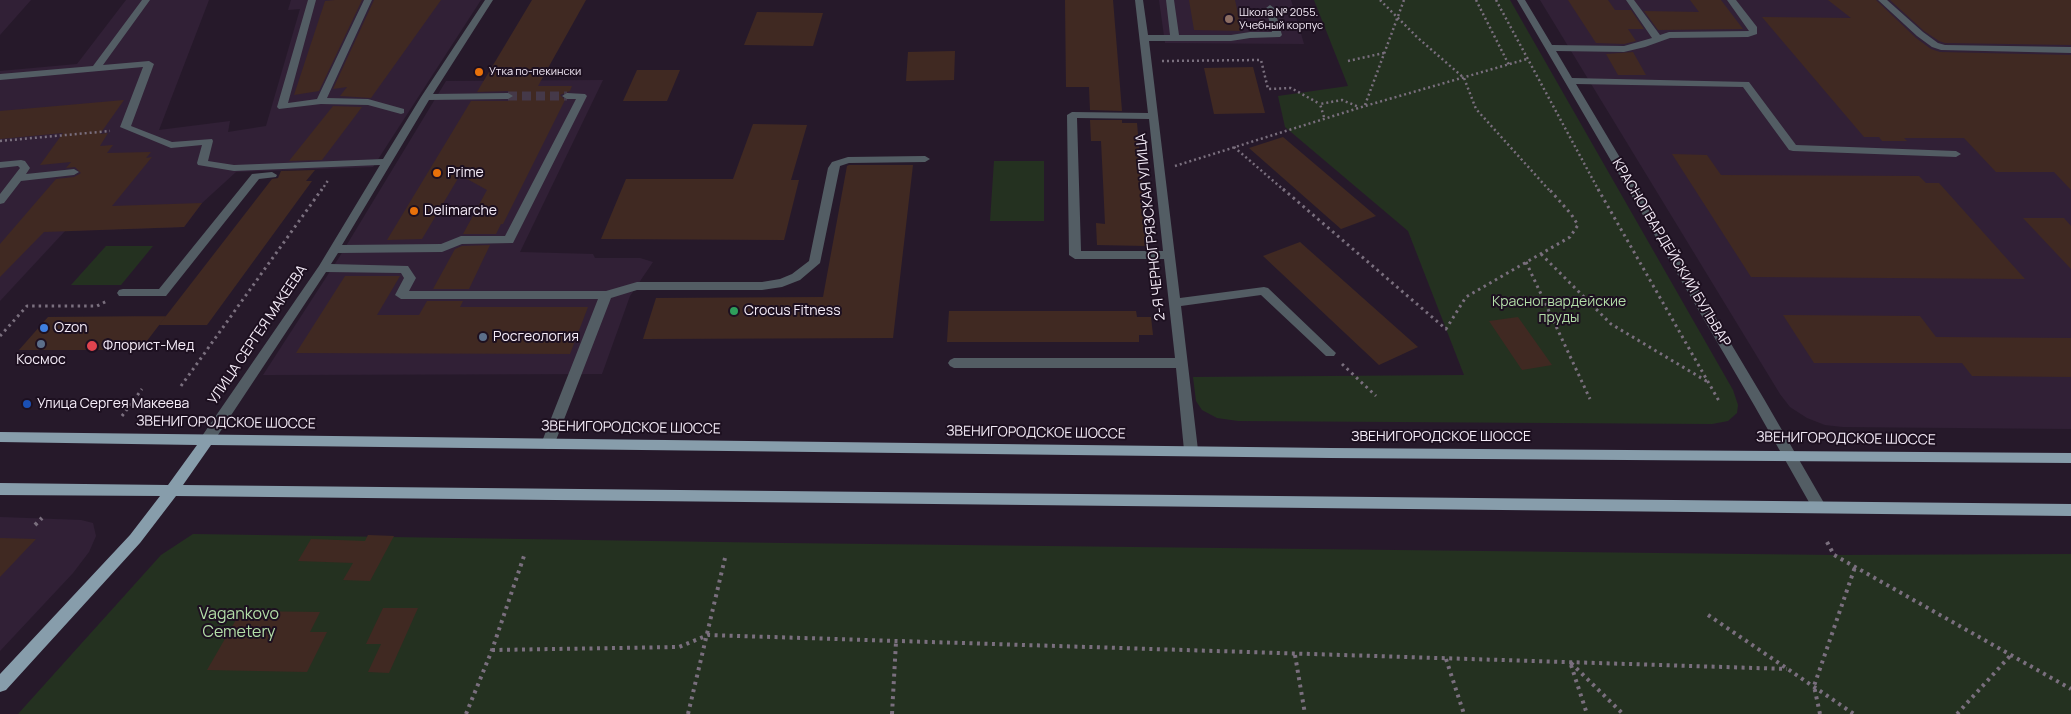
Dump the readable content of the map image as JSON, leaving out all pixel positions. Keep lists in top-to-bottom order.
{
  "streets": {
    "main road": ["УЛИЦА СЕРГЕЯ МАКЕЕВА", "ЗВЕНИГОРОДСКОЕ ШОССЕ"],
    "street": ["2-Я ЧЕРНОГРЯЗСКАЯ УЛИЦА", "КРАСНОГВАРДЕЙСКИЙ БУЛЬВАР"]
  },
  "crossings": [
    ["2-Я ЧЕРНОГРЯЗСКАЯ УЛИЦА", "ЗВЕНИГОРОДСКОЕ ШОССЕ"],
    ["КРАСНОГВАРДЕЙСКИЙ БУЛЬВАР", "ЗВЕНИГОРОДСКОЕ ШОССЕ"],
    ["УЛИЦА СЕРГЕЯ МАКЕЕВА", "ЗВЕНИГОРОДСКОЕ ШОССЕ"]
  ],
  "parks": ["Красногвардейские пруды", "Vagankovo Cemetery"],
  "places": [
    "Школа № 2055. Учебный корпус",
    "Утка по-пекински",
    "Prime",
    "Delimarche",
    "Crocus Fitness",
    "Ozon",
    "Росгеология",
    "Космос",
    "Флорист-Мед",
    "Улица Сергея Макеева"
  ]
}
